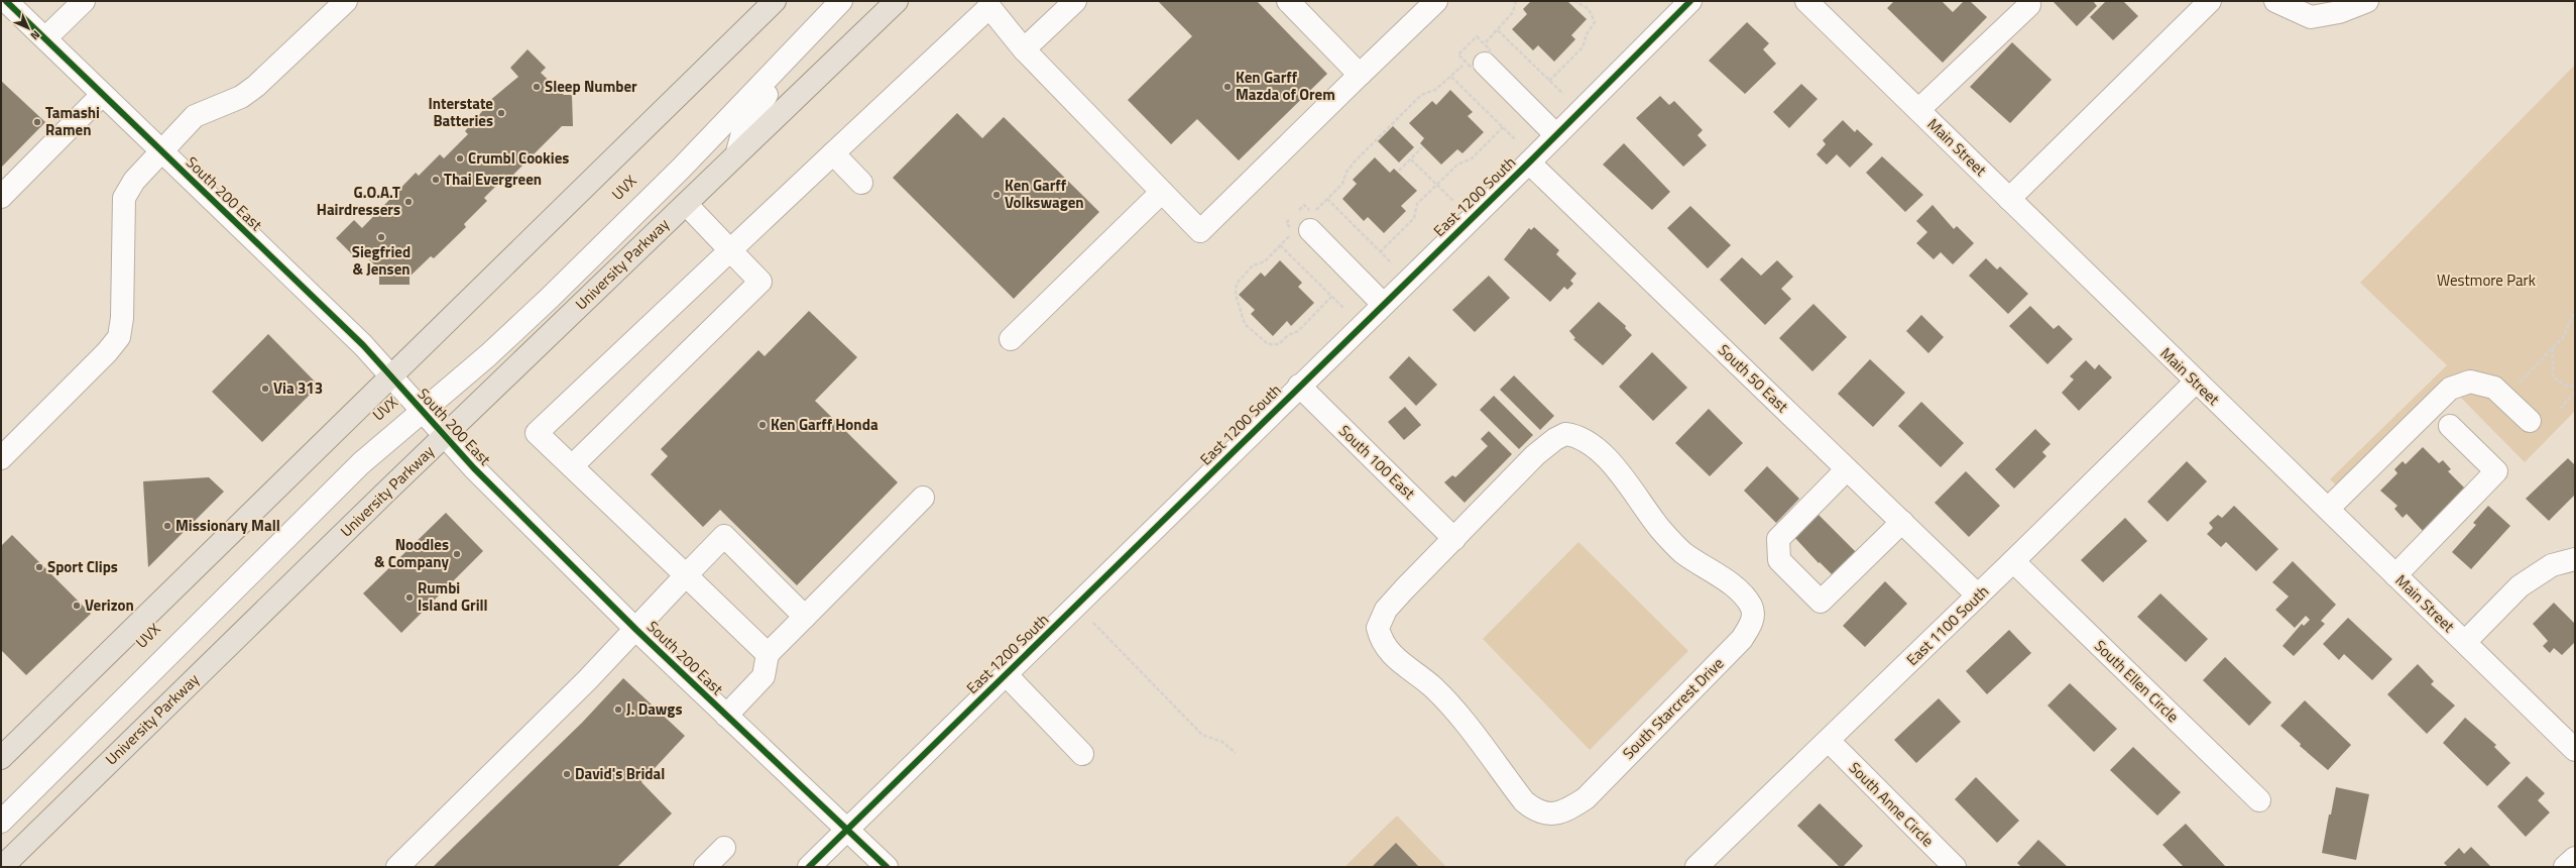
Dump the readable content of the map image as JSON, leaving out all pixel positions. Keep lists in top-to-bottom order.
{
  "streets": {
    "main road": ["University Parkway"],
    "street": [
      "Main Street",
      "UVX",
      "South 200 East",
      "East 1200 South",
      "South 50 East",
      "South 100 East",
      "East 1100 South",
      "South Ellen Circle",
      "South Starcrest Drive",
      "South Anne Circle"
    ]
  },
  "crossings": [
    ["Main Street", "East 1100 South"],
    ["UVX", "South 200 East"],
    ["South 200 East", "East 1200 South"],
    ["South 200 East", "University Parkway"],
    ["East 1200 South", "South 50 East"],
    ["East 1200 South", "South 100 East"],
    ["South 50 East", "East 1100 South"],
    ["South 100 East", "South Starcrest Drive"],
    ["East 1100 South", "South Ellen Circle"],
    ["East 1100 South", "South Anne Circle"]
  ],
  "parks": ["Westmore Park"],
  "places": [
    "Sleep Number",
    "Ken Garff Mazda of Orem",
    "Interstate Batteries",
    "Tamashi Ramen",
    "Crumbl Cookies",
    "Thai Evergreen",
    "Ken Garff Volkswagen",
    "G.O.A.T Hairdressers",
    "Siegfried & Jensen",
    "Via 313",
    "Ken Garff Honda",
    "Missionary Mall",
    "Noodles & Company",
    "Sport Clips",
    "Rumbi Island Grill",
    "Verizon",
    "J. Dawgs",
    "David's Bridal"
  ],
  "north": "bottom right"
}
